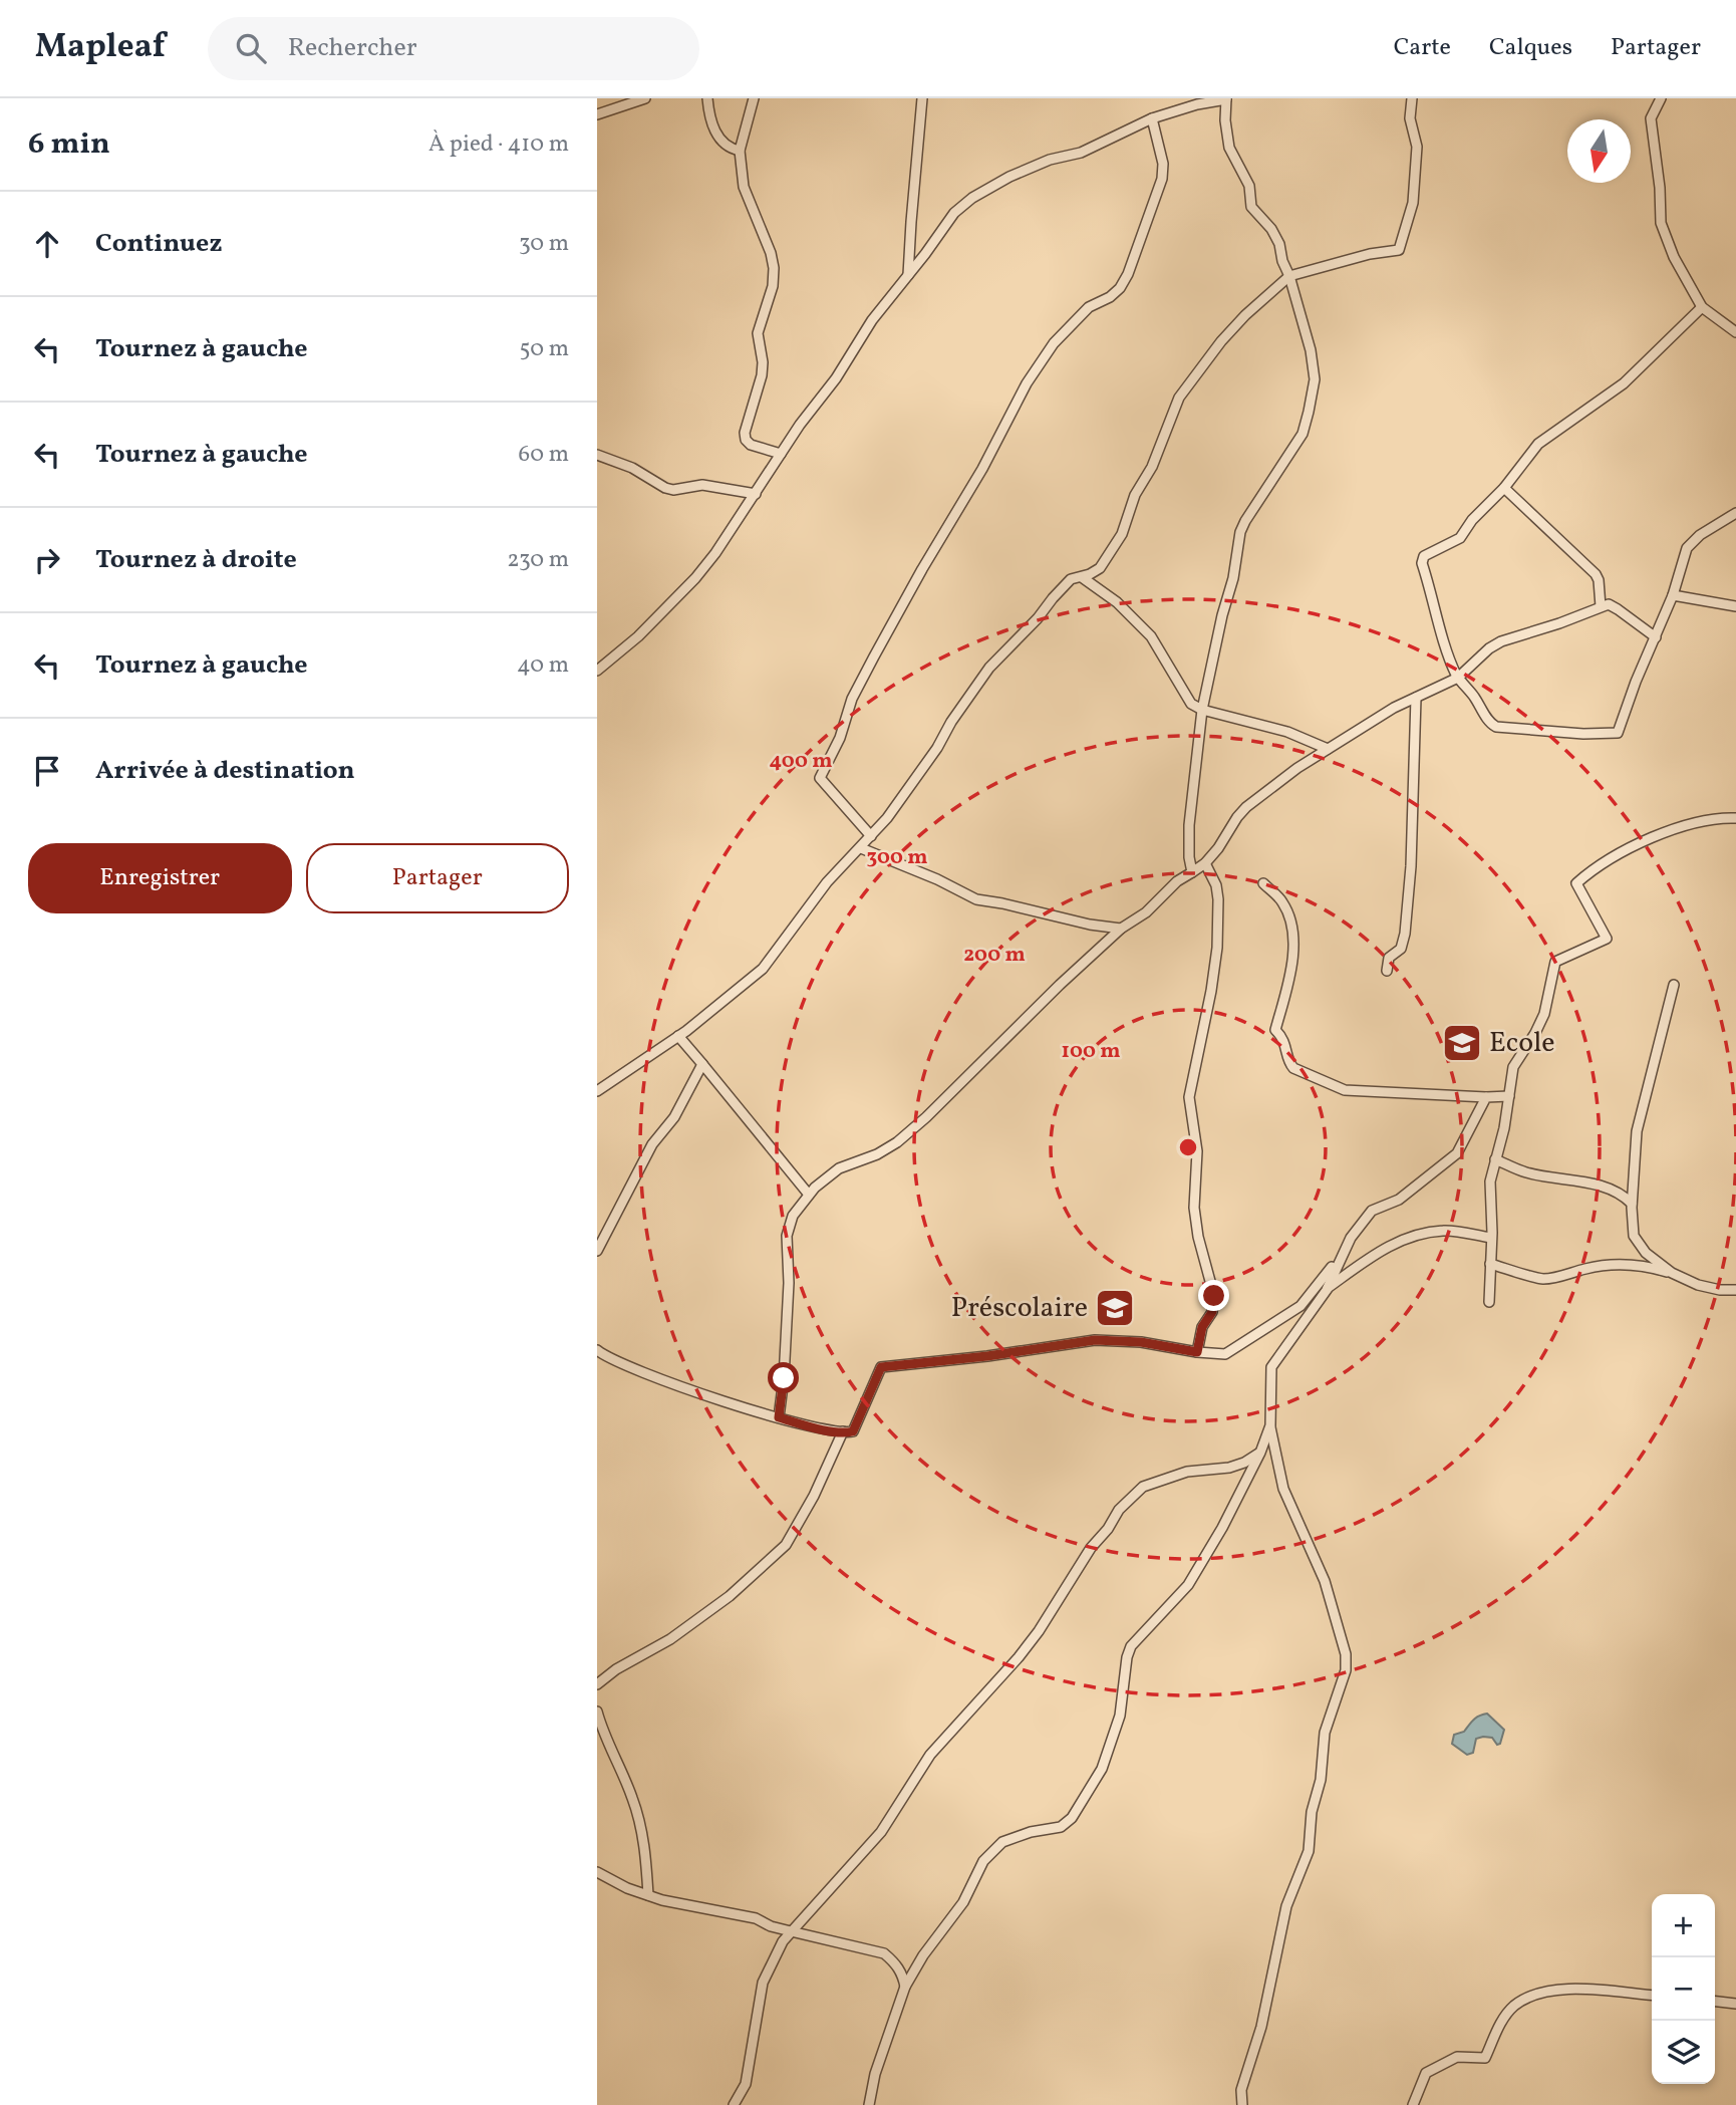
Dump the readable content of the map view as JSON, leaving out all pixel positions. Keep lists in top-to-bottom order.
{
  "places": {
    "school or university": ["Ecole", "Préscolaire"]
  },
  "north": "bottom",
  "page": {
    "header": "Mapleaf",
    "search": "Rechercher",
    "nav": ["Carte", "Calques", "Partager"],
    "heading": ["6 min", "À pied · 410 m"],
    "list": [
      ["Continuez", "30 m"],
      ["Tournez à gauche", "50 m"],
      ["Tournez à gauche", "60 m"],
      ["Tournez à droite", "230 m"],
      ["Tournez à gauche", "40 m"],
      "Arrivée à destination"
    ],
    "buttons": ["Enregistrer", "Partager"],
    "map_buttons": ["+", "−"]
  },
  "rings": [
    "400 m",
    "300 m",
    "200 m",
    "100 m"
  ]
}
